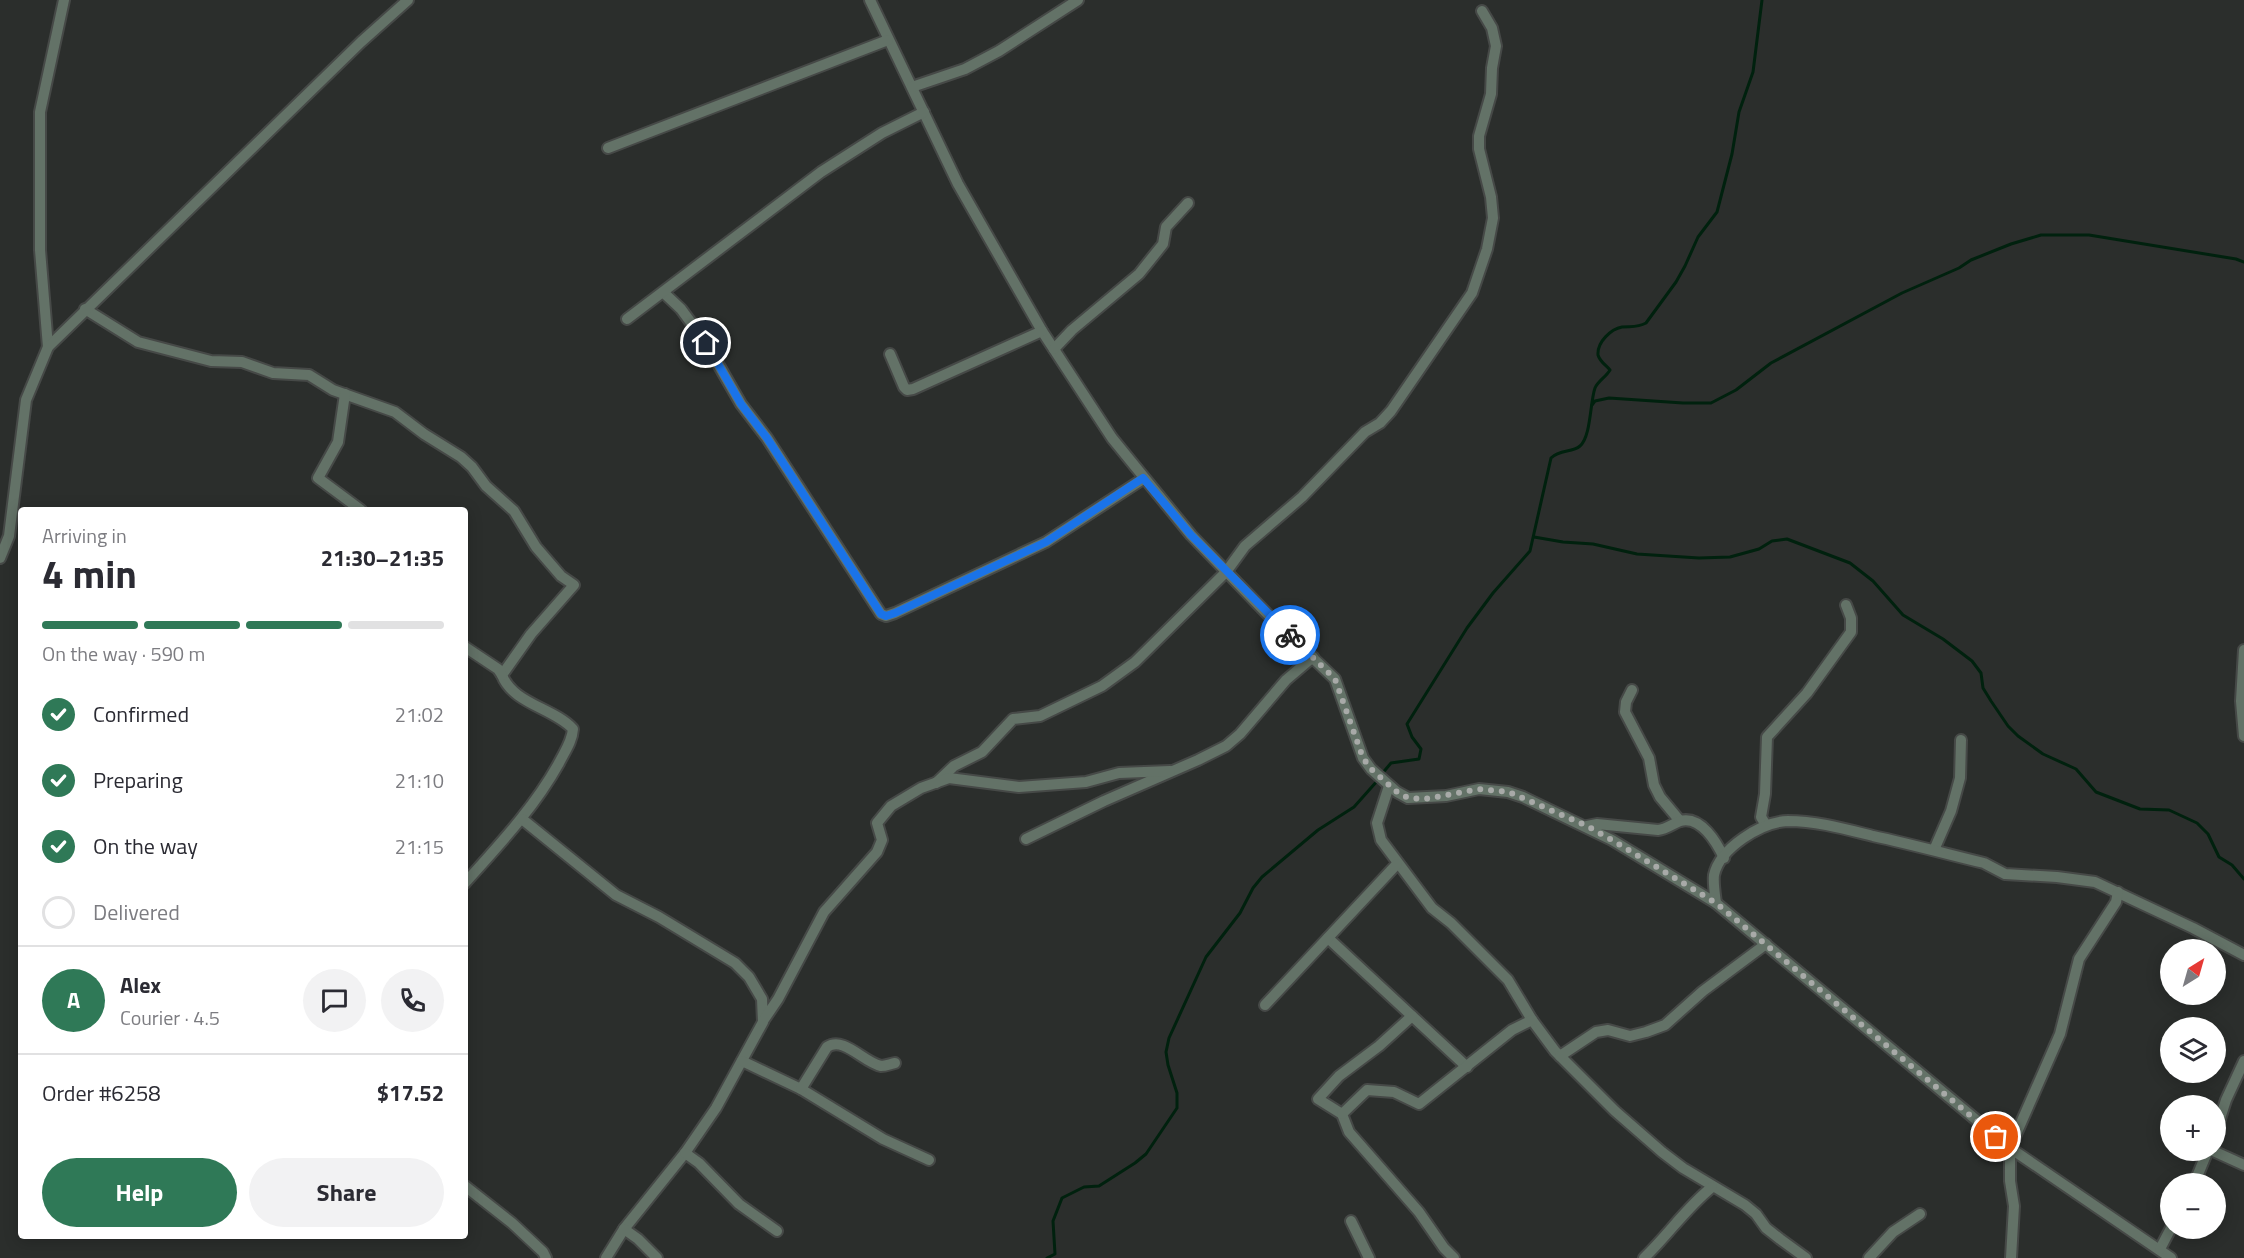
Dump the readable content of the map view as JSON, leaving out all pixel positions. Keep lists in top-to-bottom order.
{
  "north": "top right",
  "page": {
    "heading": ["4 min", "Arriving in", "21:30–21:35"],
    "panel": [
      "Alex",
      "Courier · 4.5",
      "Order #6258",
      "$17.52"
    ],
    "bar": "On the way · 590 m",
    "list": [
      ["Confirmed", "21:02"],
      ["Preparing", "21:10"],
      ["On the way", "21:15"],
      "Delivered"
    ],
    "map_buttons": ["+", "−"],
    "round": "A",
    "buttons": ["Help", "Share"]
  }
}
